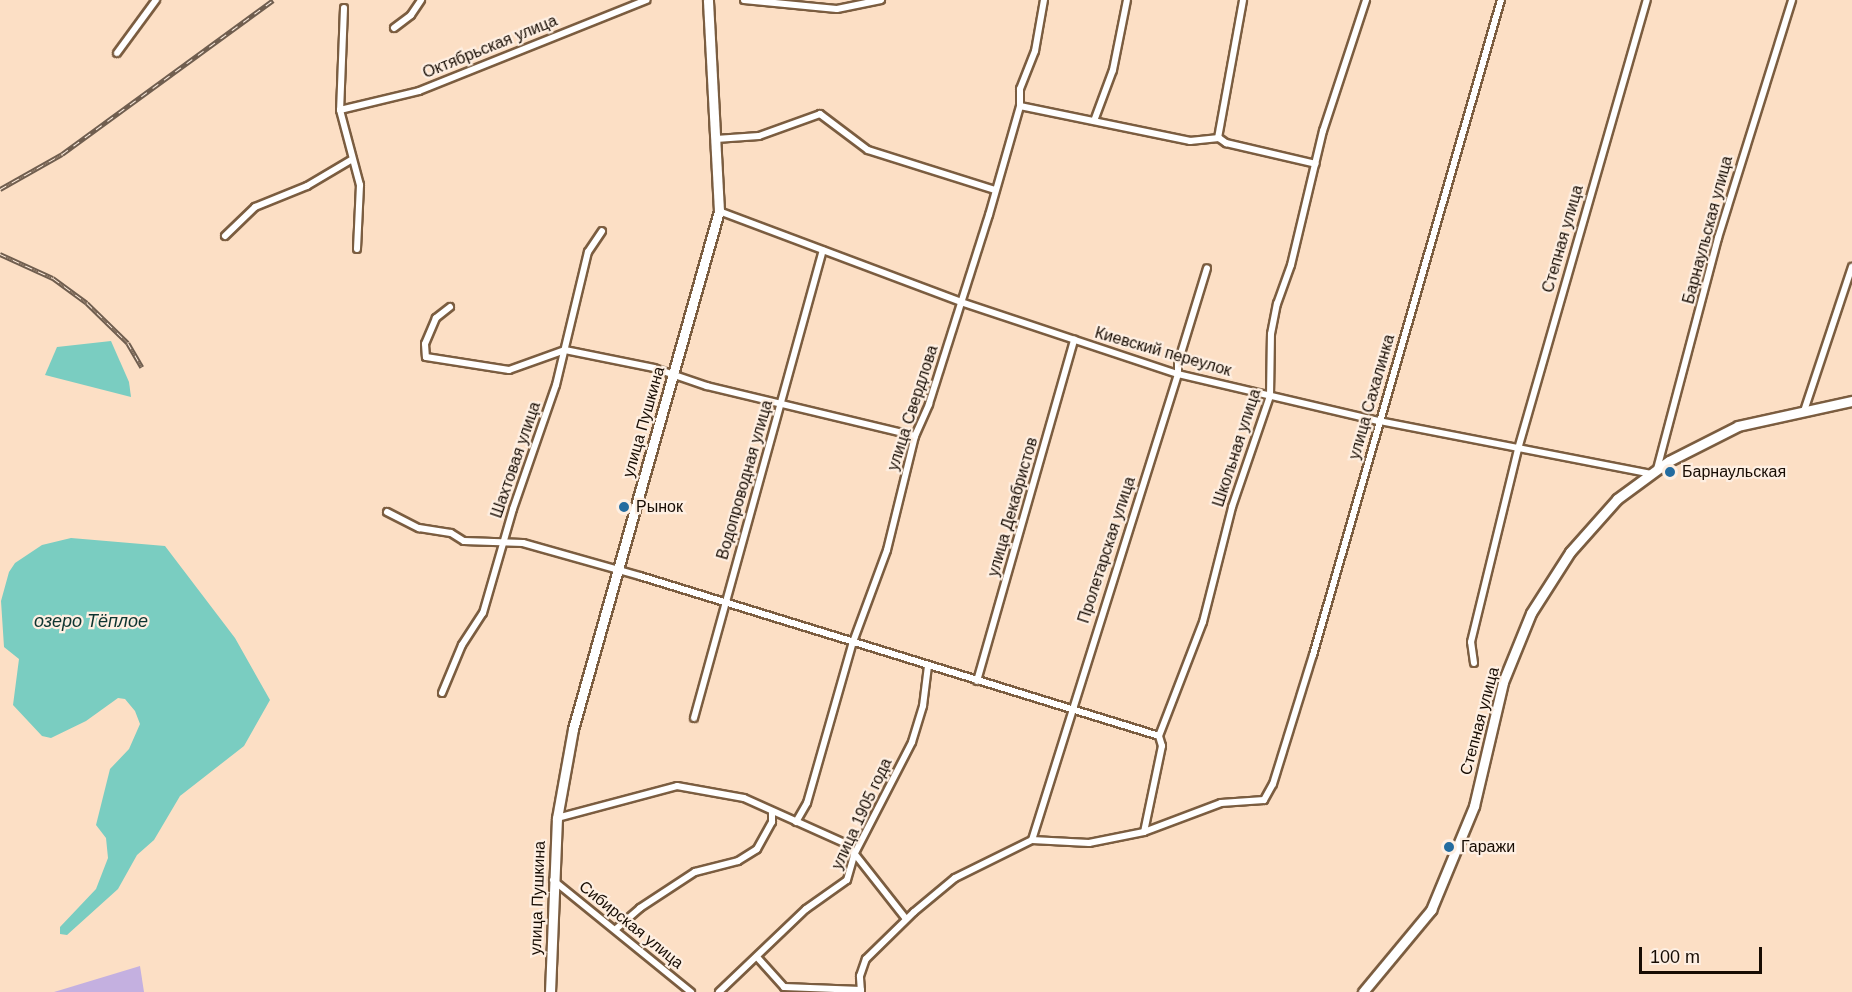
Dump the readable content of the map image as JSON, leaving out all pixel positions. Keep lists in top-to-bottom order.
{
  "streets": {
    "street": [
      "Октябрьская улица",
      "Барнаульская улица",
      "Степная улица",
      "Киевский переулок",
      "улица Сахалинка",
      "улица Свердлова",
      "улица Пушкина",
      "Школьная улица",
      "Шахтовая улица",
      "Водопроводная улица",
      "улица Декабристов",
      "Пролетарская улица",
      "улица 1905 года",
      "Сибирская улица"
    ]
  },
  "crossings": [
    ["Барнаульская улица", "Степная улица"],
    ["Барнаульская улица", "Киевский переулок"],
    ["Степная улица", "Киевский переулок"],
    ["Киевский переулок", "улица Сахалинка"],
    ["Киевский переулок", "улица Свердлова"],
    ["Киевский переулок", "улица Пушкина"],
    ["Киевский переулок", "Школьная улица"],
    ["Киевский переулок", "Водопроводная улица"],
    ["Киевский переулок", "улица Декабристов"],
    ["Киевский переулок", "Пролетарская улица"],
    ["улица Сахалинка", "Школьная улица"],
    ["улица Пушкина", "Сибирская улица"]
  ],
  "water": ["озеро Тёплое"],
  "places": ["Барнаульская", "Рынок", "Гаражи"],
  "scale_bar": "100 m"
}
